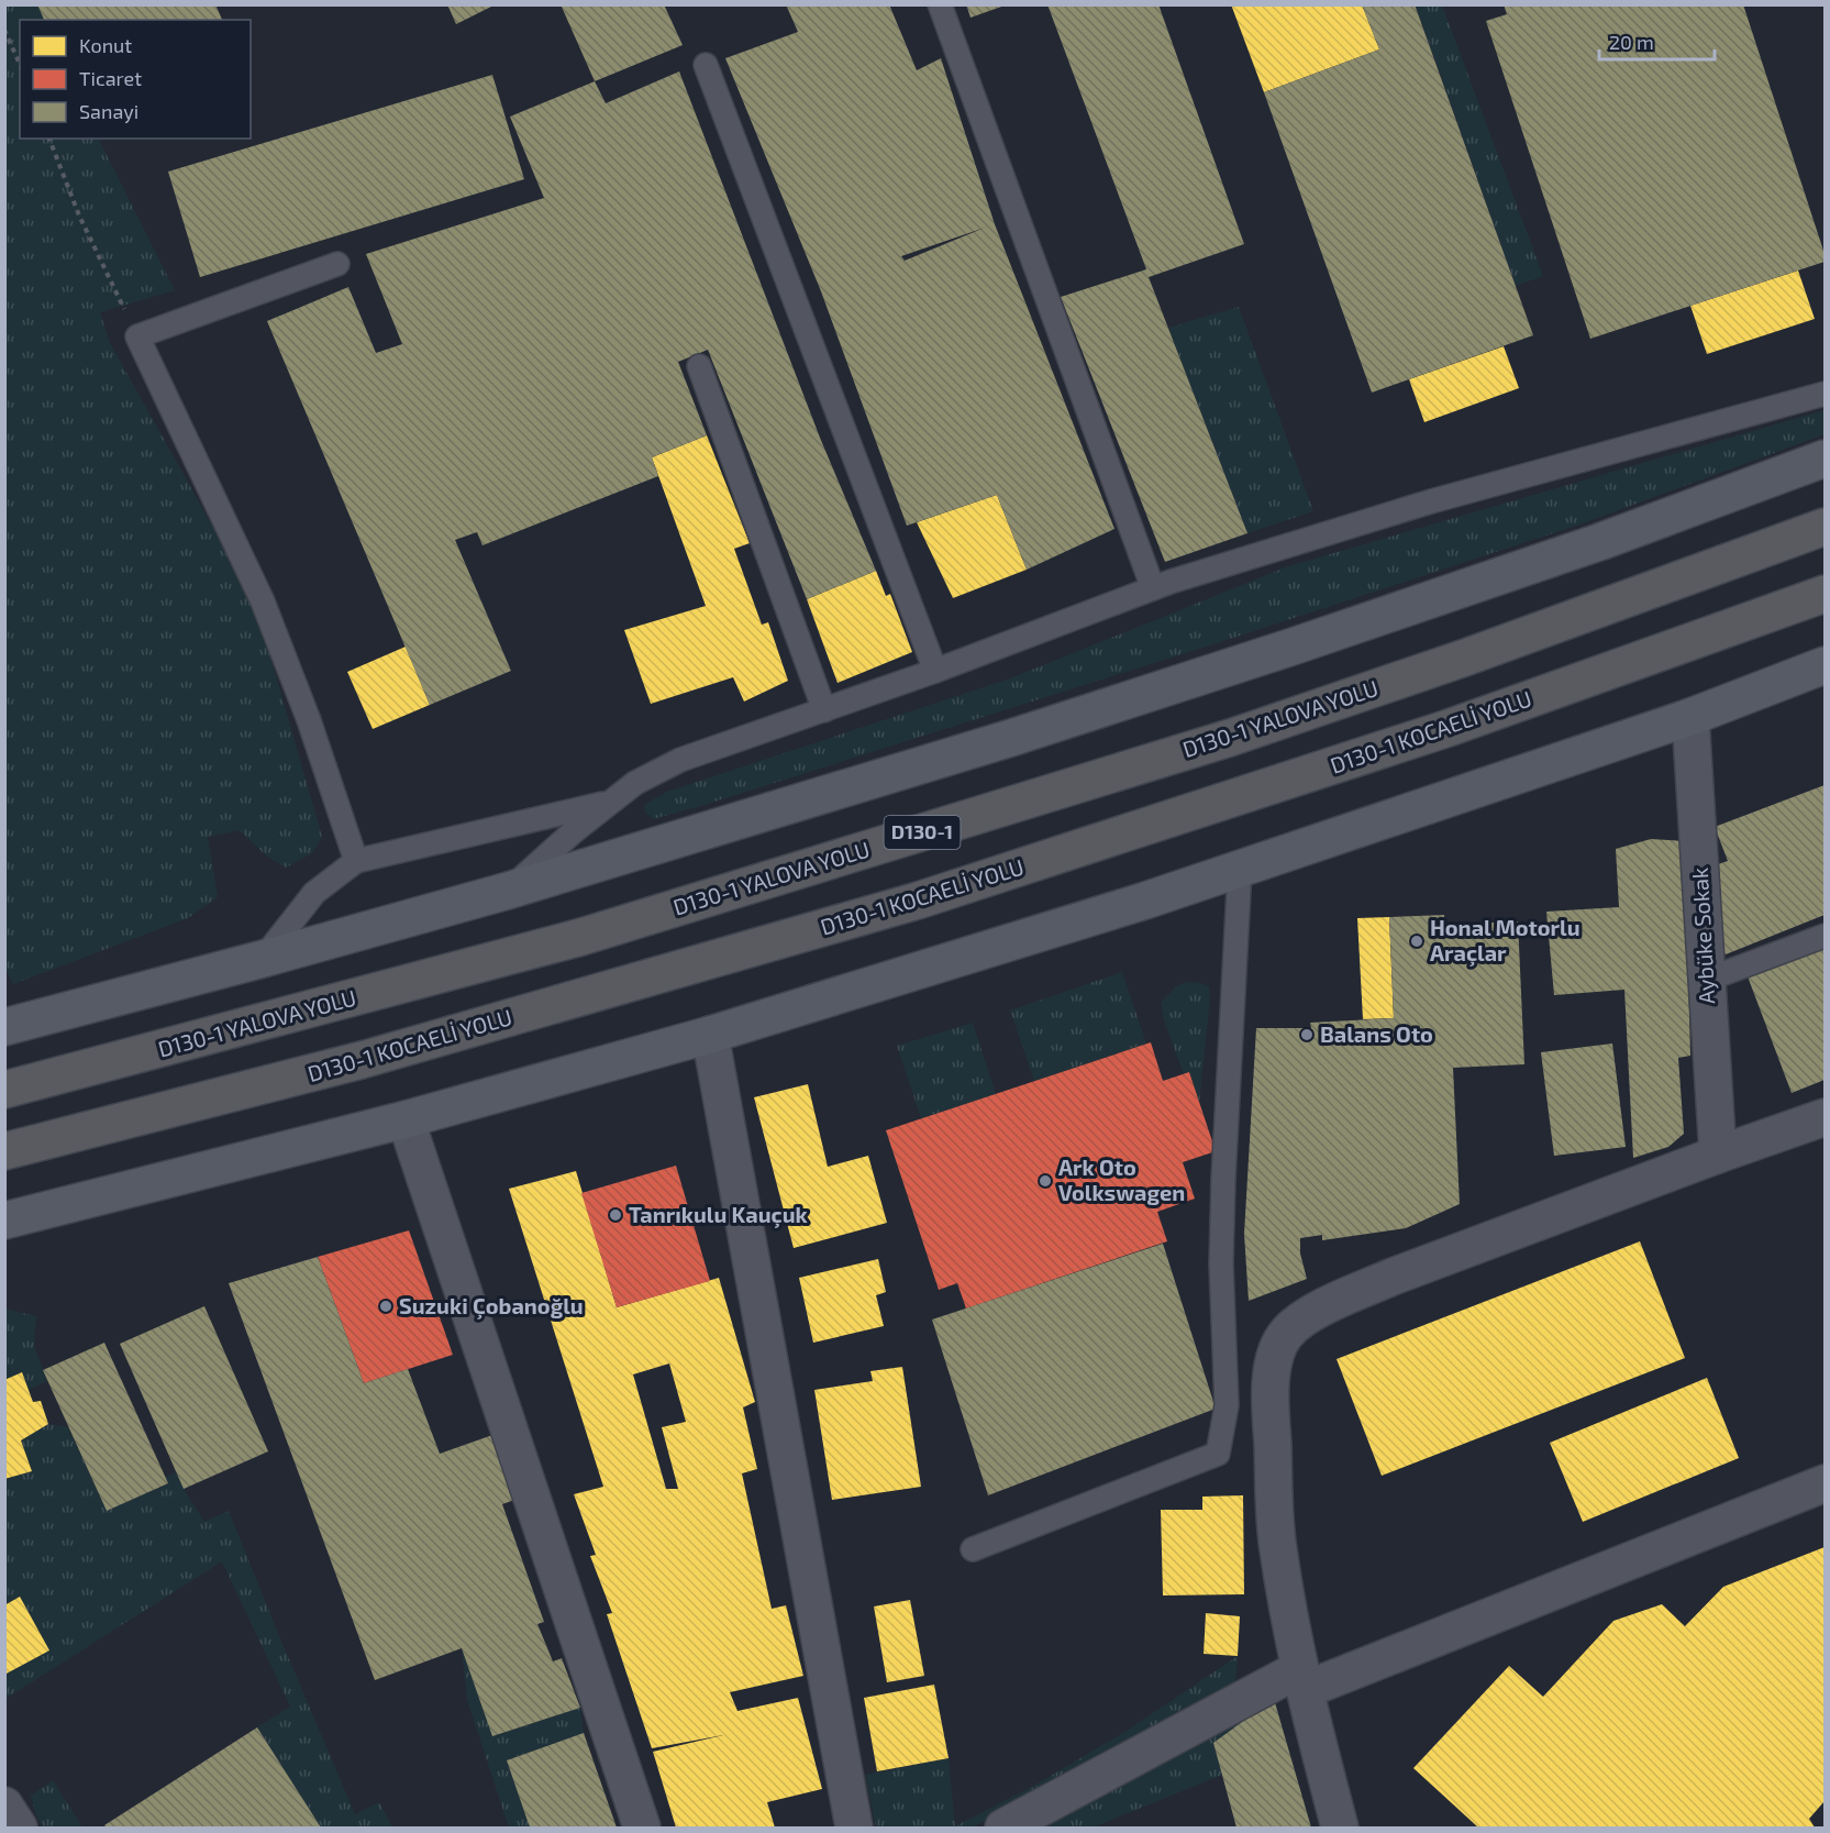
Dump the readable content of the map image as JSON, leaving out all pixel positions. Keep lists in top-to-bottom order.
{
  "streets": {
    "highway": ["D130-1 YALOVA YOLU", "D130-1 KOCAELİ YOLU", "D130-1"],
    "street": ["Aybüke Sokak"]
  },
  "places": [
    "Honal Motorlu Araçlar",
    "Balans Oto",
    "Ark Oto Volkswagen",
    "Tanrıkulu Kauçuk",
    "Suzuki Çobanoğlu"
  ],
  "legend": ["Konut", "Ticaret", "Sanayi"],
  "scale_bar": "20 m"
}
